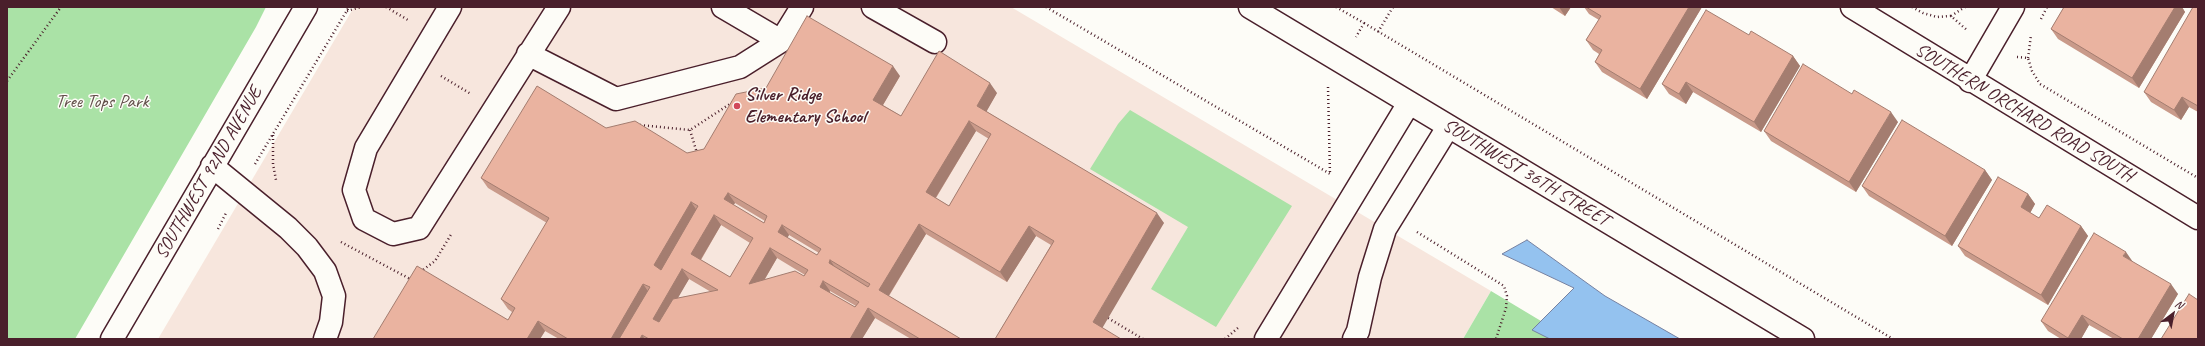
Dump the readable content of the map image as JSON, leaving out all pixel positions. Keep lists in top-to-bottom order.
{
  "streets": {
    "street": ["SOUTHERN ORCHARD ROAD SOUTH", "SOUTHWEST 92ND AVENUE", "SOUTHWEST 36TH STREET"]
  },
  "parks": ["Tree Tops Park"],
  "places": ["Silver Ridge Elementary School"],
  "north": "top right"
}
